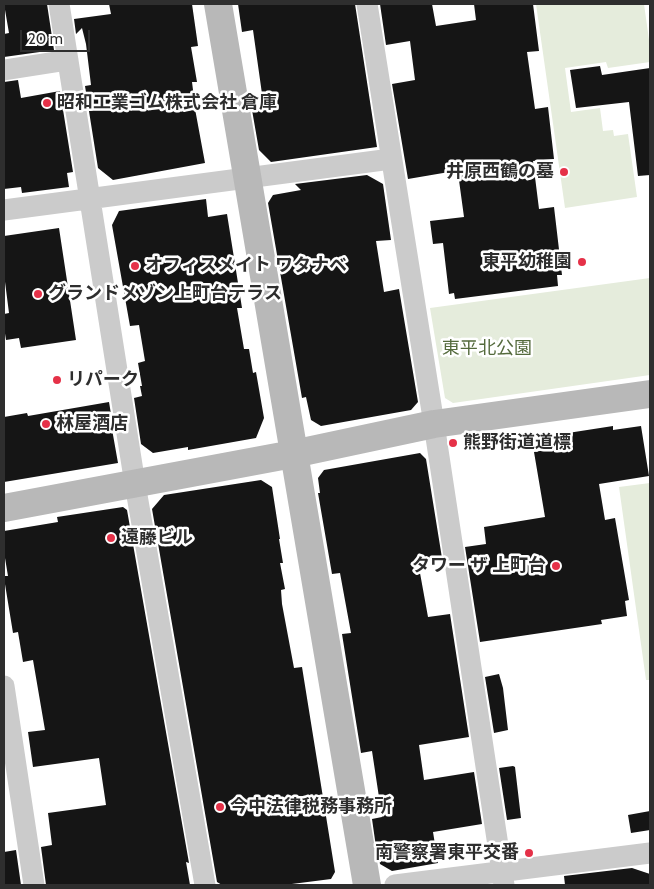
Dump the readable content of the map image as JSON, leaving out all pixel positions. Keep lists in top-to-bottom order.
{
  "parks": ["東平北公園"],
  "places": [
    "昭和工業ゴム株式会社 倉庫",
    "井原西鶴の墓",
    "東平幼稚園",
    "オフィスメイト ワタナベ",
    "グランドメゾン上町台テラス",
    "リパーク",
    "林屋酒店",
    "熊野街道道標",
    "遠藤ビル",
    "タワー ザ 上町台",
    "今中法律税務事務所",
    "南警察署東平交番"
  ],
  "scale_bar": "20 m"
}
